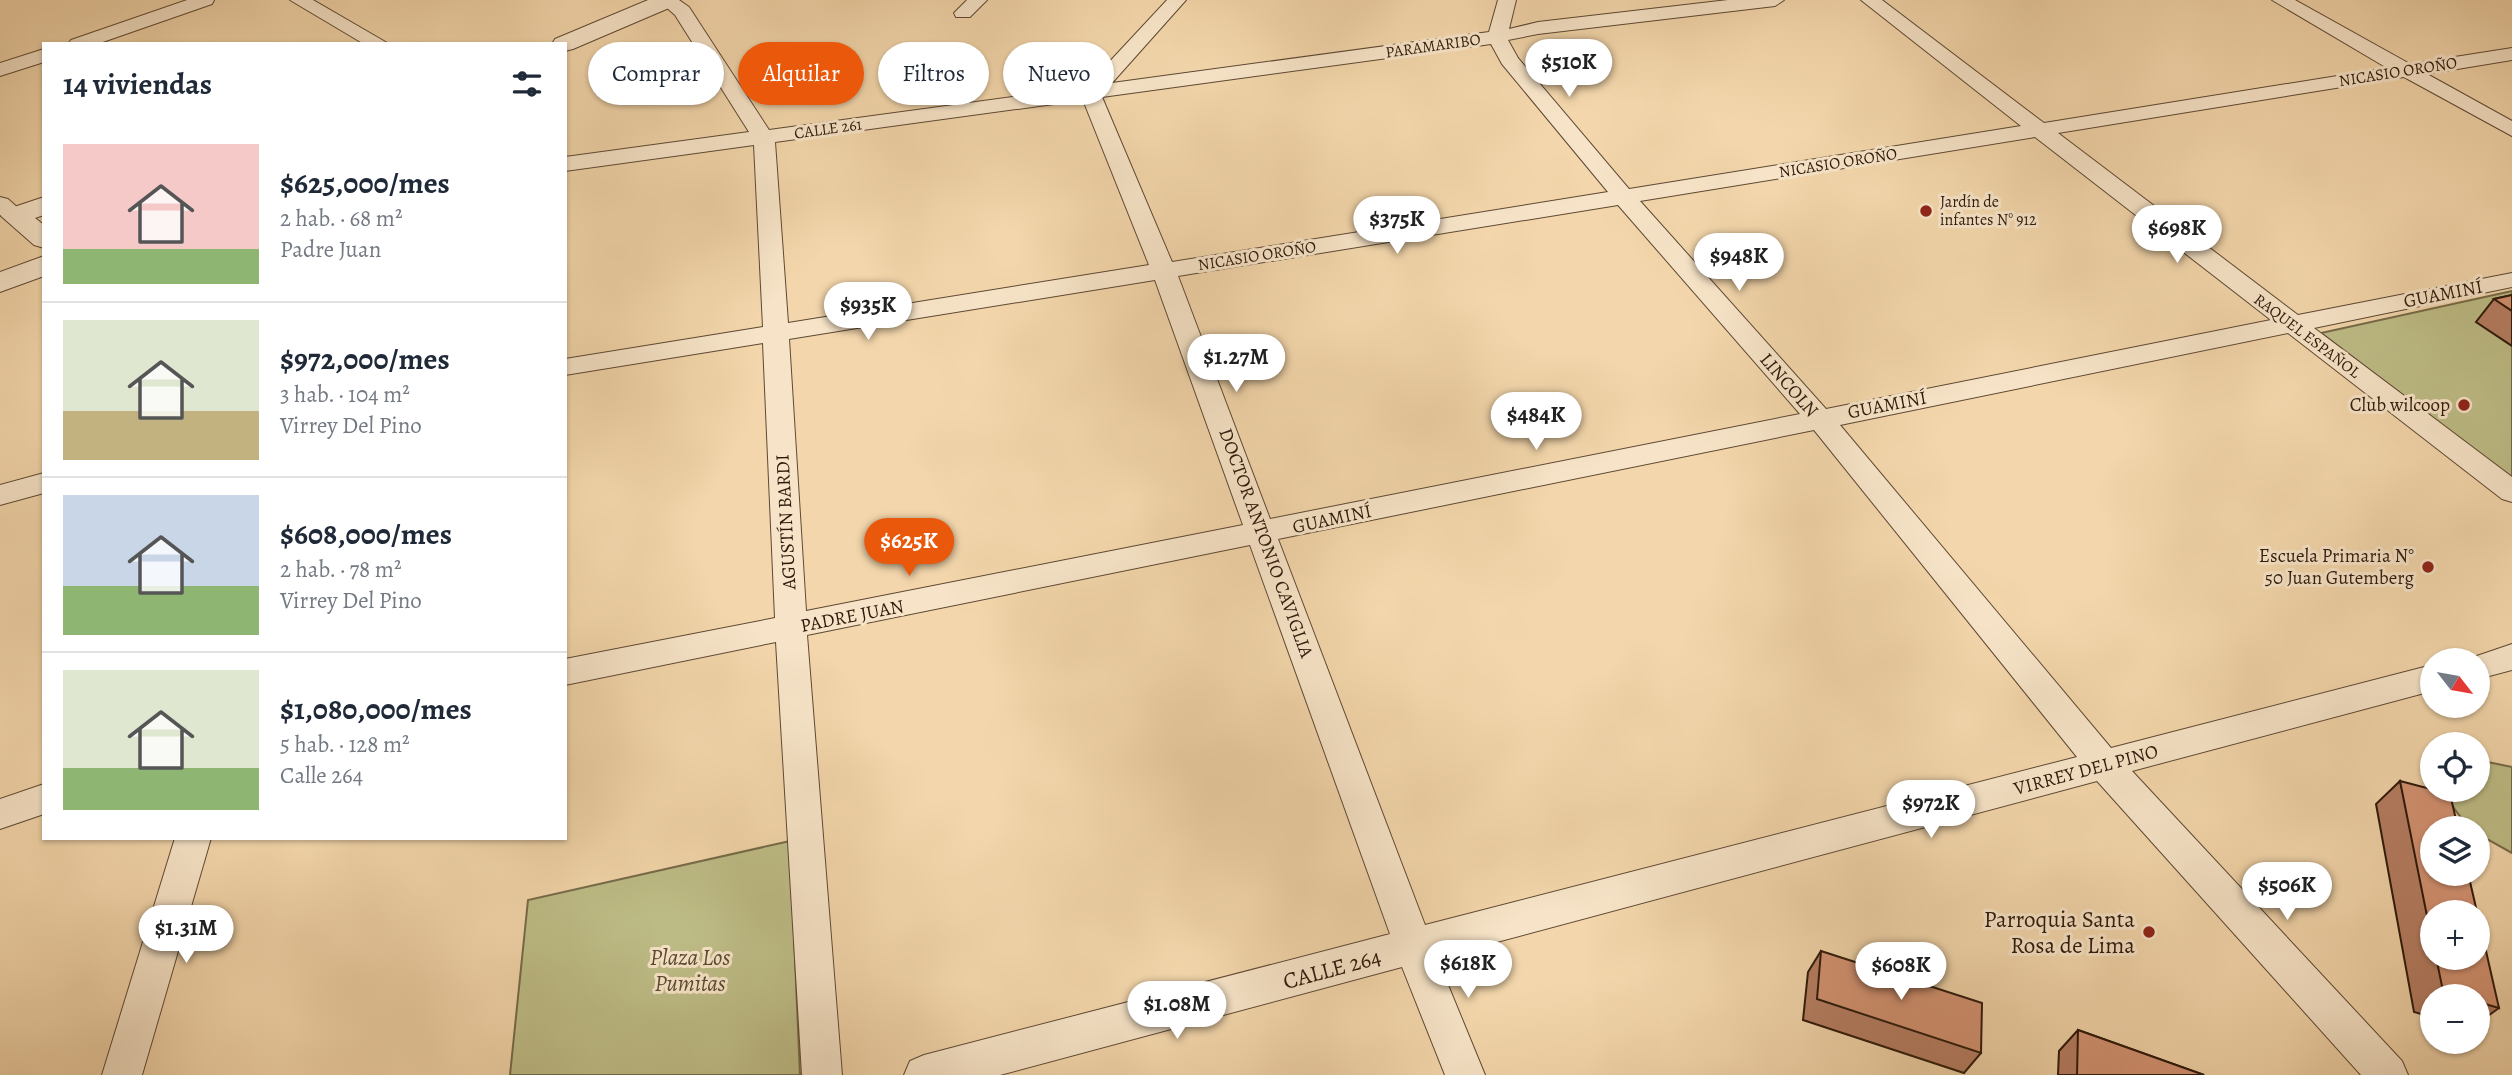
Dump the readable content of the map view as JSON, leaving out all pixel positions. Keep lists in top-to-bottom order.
{
  "streets": {
    "street": [
      "PARAMARIBO",
      "NICASIO OROÑO",
      "CALLE 261",
      "GUAMINÍ",
      "RAQUEL ESPAÑOL",
      "LINCOLN",
      "AGUSTÍN BARDI",
      "DOCTOR ANTONIO CAVIGLIA",
      "PADRE JUAN",
      "VIRREY DEL PINO",
      "CALLE 264"
    ]
  },
  "crossings": [
    ["PARAMARIBO", "LINCOLN"],
    ["NICASIO OROÑO", "RAQUEL ESPAÑOL"],
    ["NICASIO OROÑO", "LINCOLN"],
    ["NICASIO OROÑO", "AGUSTÍN BARDI"],
    ["NICASIO OROÑO", "DOCTOR ANTONIO CAVIGLIA"],
    ["CALLE 261", "AGUSTÍN BARDI"],
    ["GUAMINÍ", "RAQUEL ESPAÑOL"],
    ["GUAMINÍ", "LINCOLN"],
    ["GUAMINÍ", "DOCTOR ANTONIO CAVIGLIA"],
    ["GUAMINÍ", "PADRE JUAN"],
    ["LINCOLN", "VIRREY DEL PINO"],
    ["AGUSTÍN BARDI", "PADRE JUAN"],
    ["DOCTOR ANTONIO CAVIGLIA", "PADRE JUAN"],
    ["DOCTOR ANTONIO CAVIGLIA", "VIRREY DEL PINO"],
    ["DOCTOR ANTONIO CAVIGLIA", "CALLE 264"],
    ["VIRREY DEL PINO", "CALLE 264"]
  ],
  "parks": ["Plaza Los Pumitas"],
  "places": [
    "Jardín de infantes N° 912",
    "Club wilcoop",
    "Escuela Primaria N° 50 Juan Gutemberg",
    "Parroquia Santa Rosa de Lima"
  ],
  "north": "bottom right",
  "page": {
    "price": [
      "$510K",
      "$375K",
      "$698K",
      "$948K",
      "$935K",
      "$1.27M",
      "$484K",
      "$625K",
      "$972K",
      "$506K",
      "$1.31M",
      "$618K",
      "$608K",
      "$1.08M"
    ],
    "chip": [
      "Comprar",
      "Alquilar",
      "Filtros",
      "Nuevo"
    ],
    "heading": "14 viviendas",
    "list": [
      {
        "name": "$625,000/mes",
        "note": "2 hab. · 68 m² · Padre Juan"
      },
      {
        "name": "$972,000/mes",
        "note": "3 hab. · 104 m² · Virrey Del Pino"
      },
      {
        "name": "$608,000/mes",
        "note": "2 hab. · 78 m² · Virrey Del Pino"
      },
      {
        "name": "$1,080,000/mes",
        "note": "5 hab. · 128 m² · Calle 264"
      }
    ],
    "map_buttons": ["+", "−"]
  }
}
